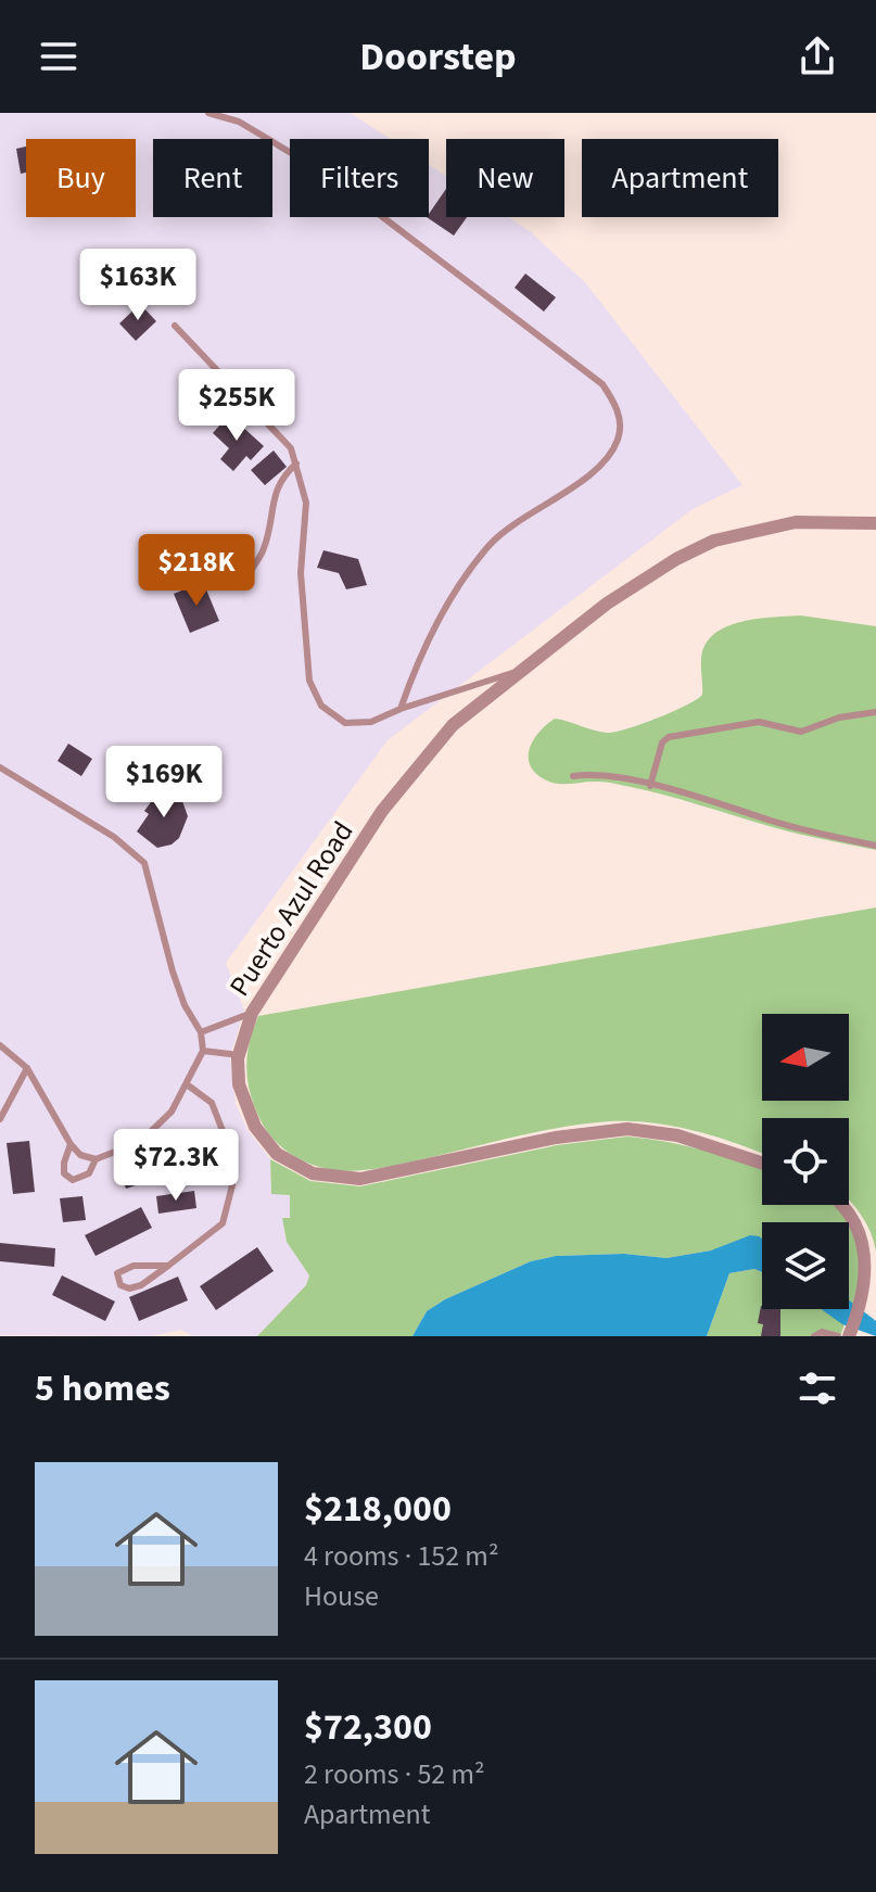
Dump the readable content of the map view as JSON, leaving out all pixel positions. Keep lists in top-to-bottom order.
{
  "streets": {
    "street": ["Puerto Azul Road"]
  },
  "north": "left",
  "page": {
    "header": "Doorstep",
    "chip": [
      "Buy",
      "Rent",
      "Filters",
      "New",
      "Apartment"
    ],
    "price": [
      "$163K",
      "$255K",
      "$218K",
      "$169K",
      "$72.3K"
    ],
    "heading": "5 homes",
    "list": [
      {
        "name": "$218,000",
        "note": "4 rooms · 152 m² · House"
      },
      {
        "name": "$72,300",
        "note": "2 rooms · 52 m² · Apartment"
      }
    ]
  }
}
